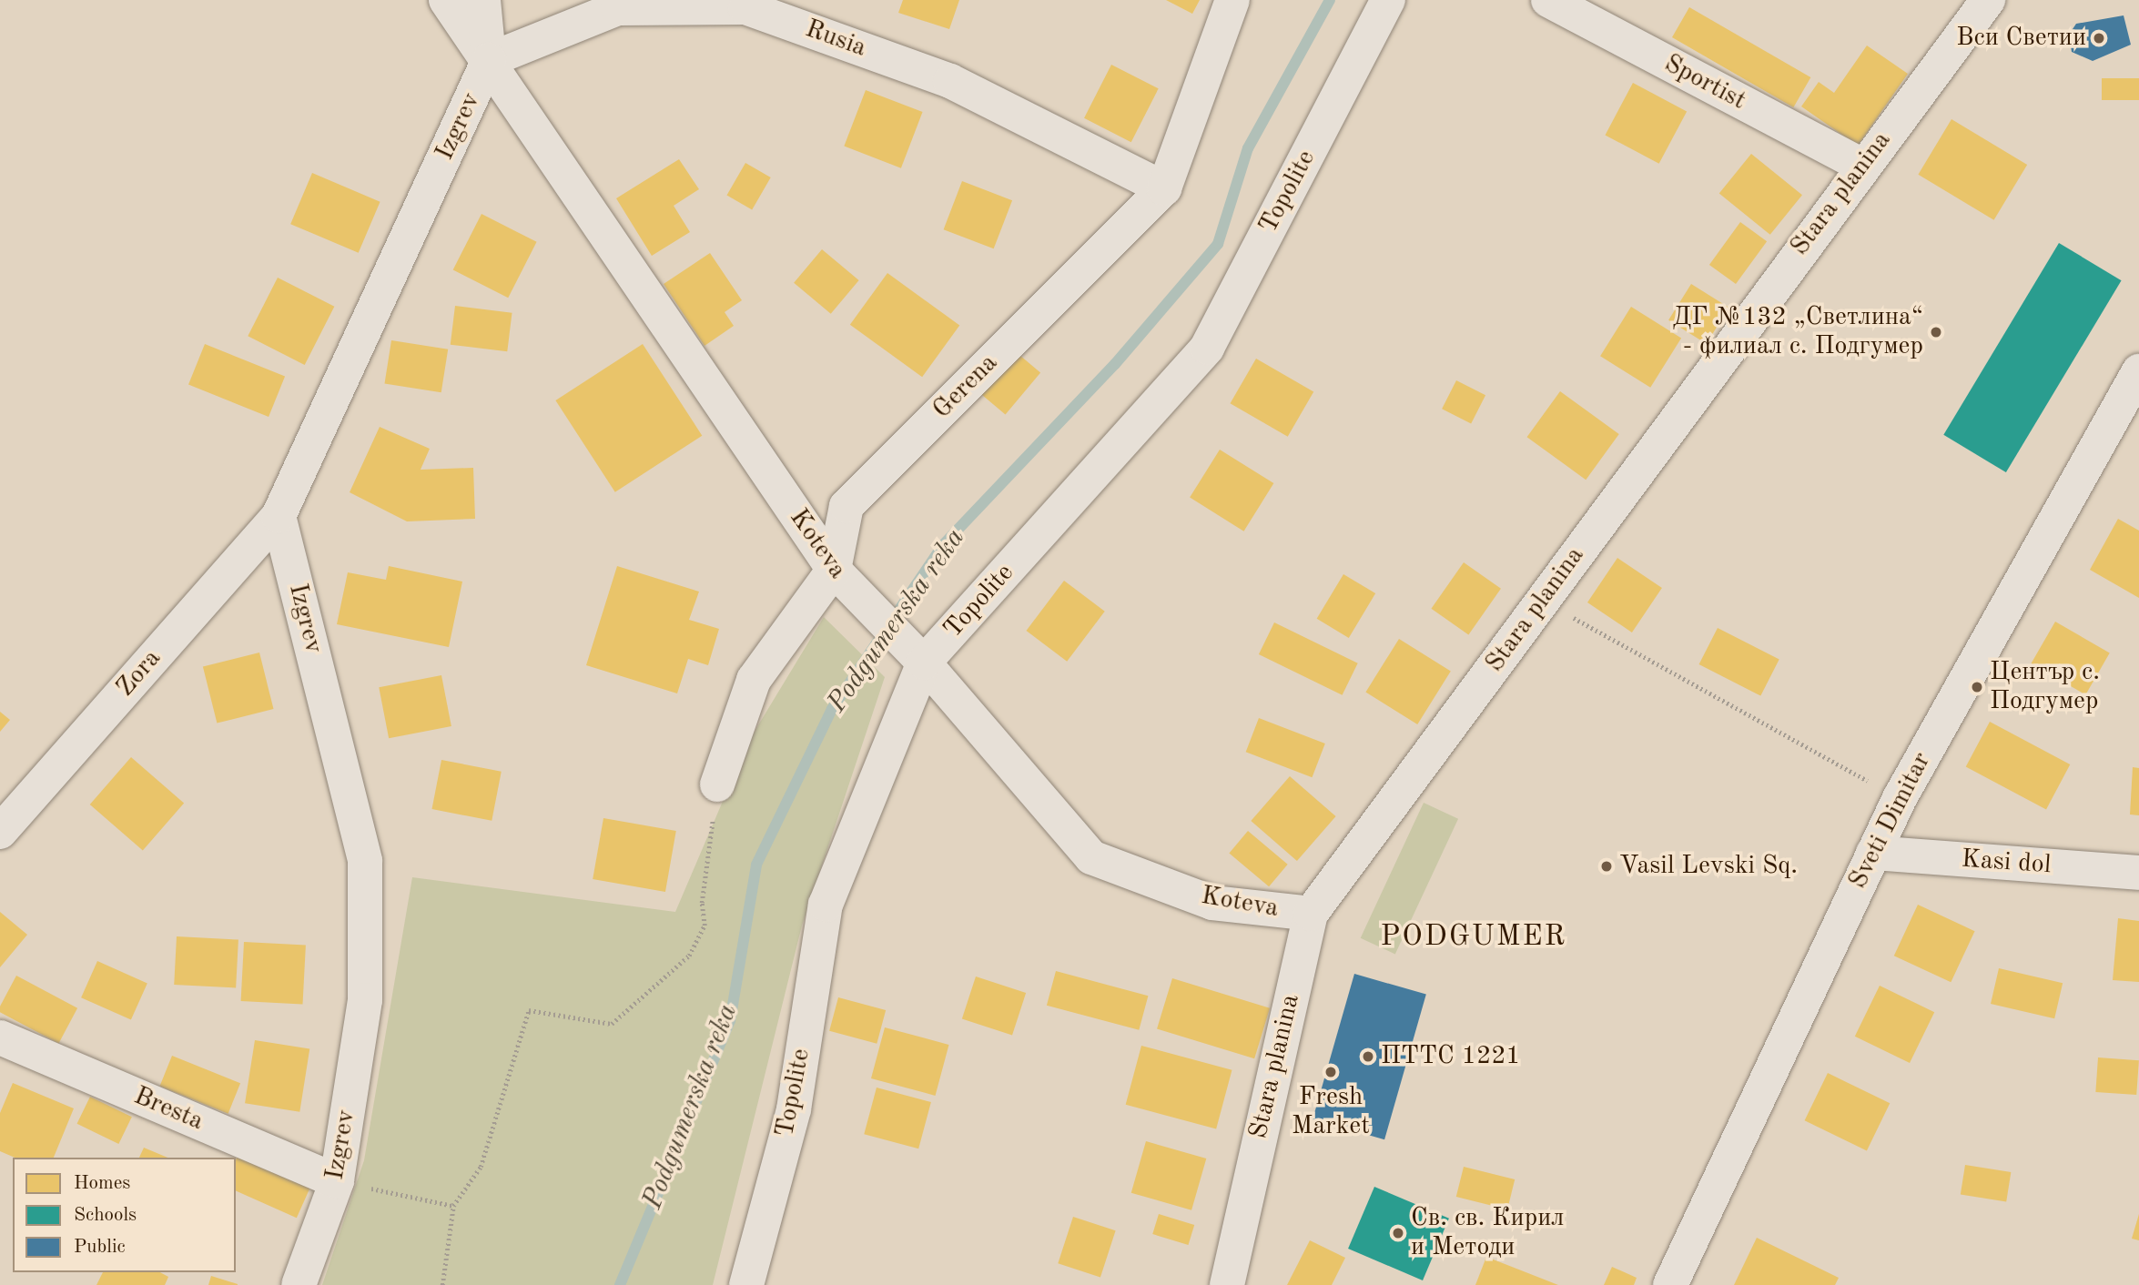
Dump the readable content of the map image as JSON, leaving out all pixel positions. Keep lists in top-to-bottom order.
{
  "streets": {
    "street": [
      "Rusia",
      "Sportist",
      "Izgrev",
      "Topolite",
      "Stara planina",
      "Gerena",
      "Koteva",
      "Zora",
      "Sveti Dimitar",
      "Kasi dol",
      "Bresta"
    ]
  },
  "crossings": [
    ["Rusia", "Izgrev"],
    ["Rusia", "Gerena"],
    ["Rusia", "Koteva"],
    ["Sportist", "Stara planina"],
    ["Izgrev", "Koteva"],
    ["Izgrev", "Zora"],
    ["Izgrev", "Bresta"],
    ["Topolite", "Koteva"],
    ["Stara planina", "Koteva"],
    ["Gerena", "Koteva"],
    ["Sveti Dimitar", "Kasi dol"]
  ],
  "districts": ["PODGUMER"],
  "water": ["Podgumerska reka"],
  "places": [
    "Вси Светии",
    "ДГ №132 „Светлина“ - филиал с. Подгумер",
    "Център с. Подгумер",
    "Vasil Levski Sq.",
    "ПТТС 1221",
    "Fresh Market",
    "Св. св. Кирил и Методи"
  ],
  "legend": ["Homes", "Schools", "Public"]
}
